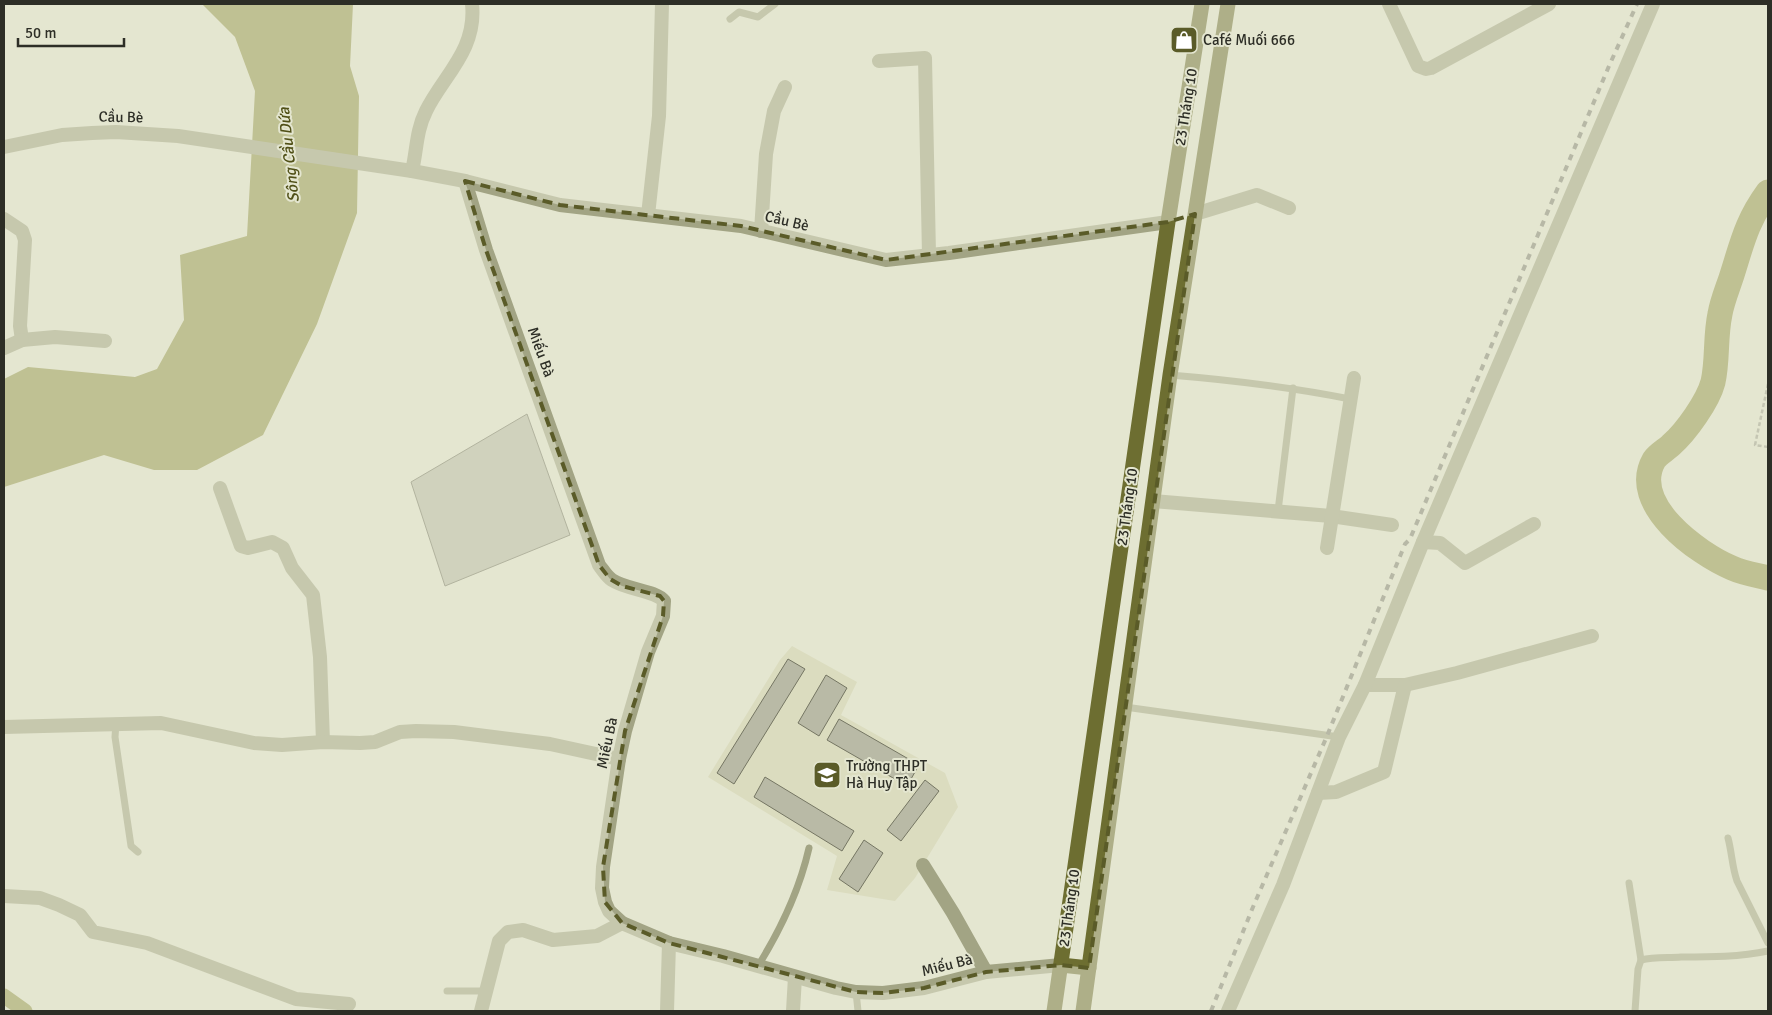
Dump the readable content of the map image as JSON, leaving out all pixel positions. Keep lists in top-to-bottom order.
{
  "streets": {
    "main road": ["23 Tháng 10"],
    "street": ["Cầu Bè", "Miếu Bà"]
  },
  "crossings": [
    ["23 Tháng 10", "Cầu Bè"],
    ["23 Tháng 10", "Miếu Bà"],
    ["Cầu Bè", "Miếu Bà"]
  ],
  "water": ["Sông Cầu Dứa"],
  "places": {
    "shop": ["Café Muối 666"],
    "school or university": ["Trường THPT Hà Huy Tập"]
  },
  "scale_bar": "50 m"
}
